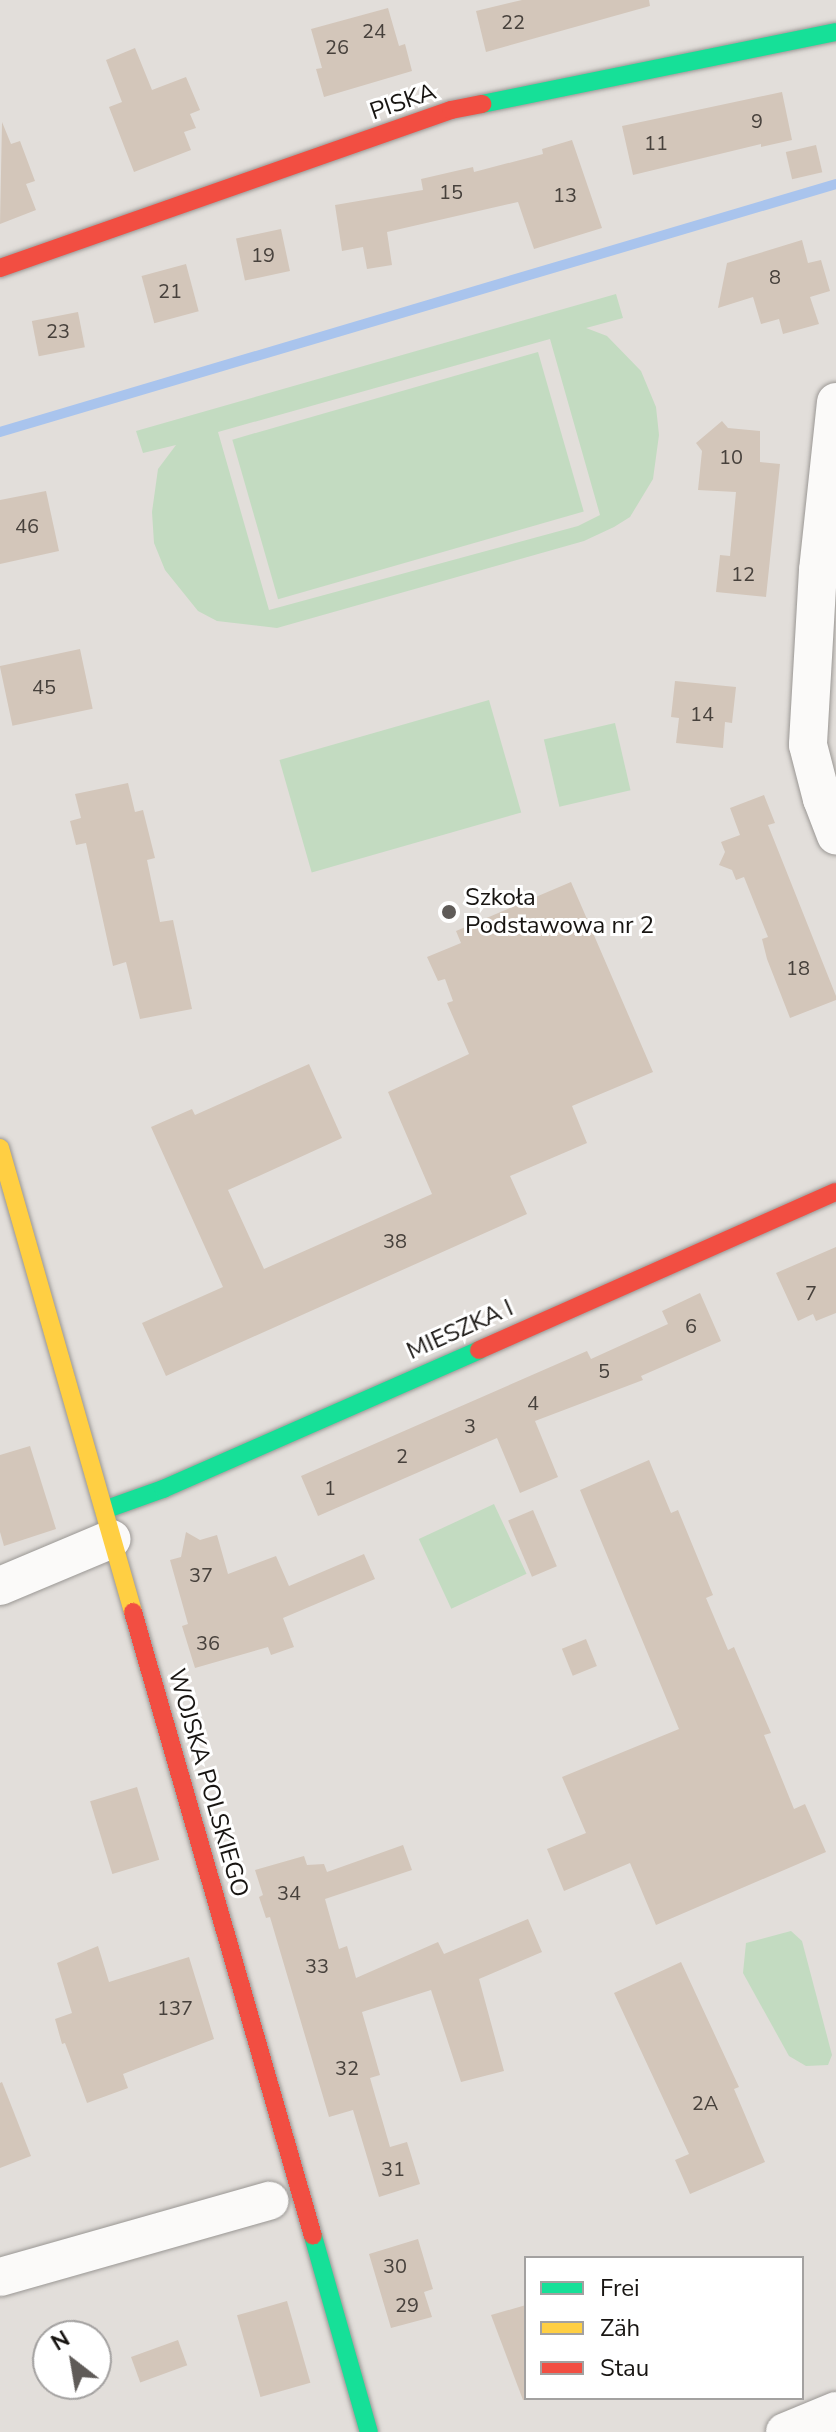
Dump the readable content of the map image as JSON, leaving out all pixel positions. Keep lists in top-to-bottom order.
{
  "streets": {
    "street": ["PISKA", "MIESZKA I", "WOJSKA POLSKIEGO"]
  },
  "crossings": [
    ["MIESZKA I", "WOJSKA POLSKIEGO"]
  ],
  "places": ["Szkoła Podstawowa nr 2"],
  "house_numbers": [
    "22",
    "24",
    "26",
    "9",
    "11",
    "15",
    "13",
    "19",
    "8",
    "21",
    "23",
    "10",
    "46",
    "12",
    "45",
    "14",
    "18",
    "38",
    "7",
    "6",
    "5",
    "4",
    "3",
    "2",
    "1",
    "37",
    "36",
    "34",
    "33",
    "137",
    "32",
    "2A",
    "31",
    "30",
    "29"
  ],
  "legend": ["Frei", "Zäh", "Stau"],
  "north": "top left"
}
